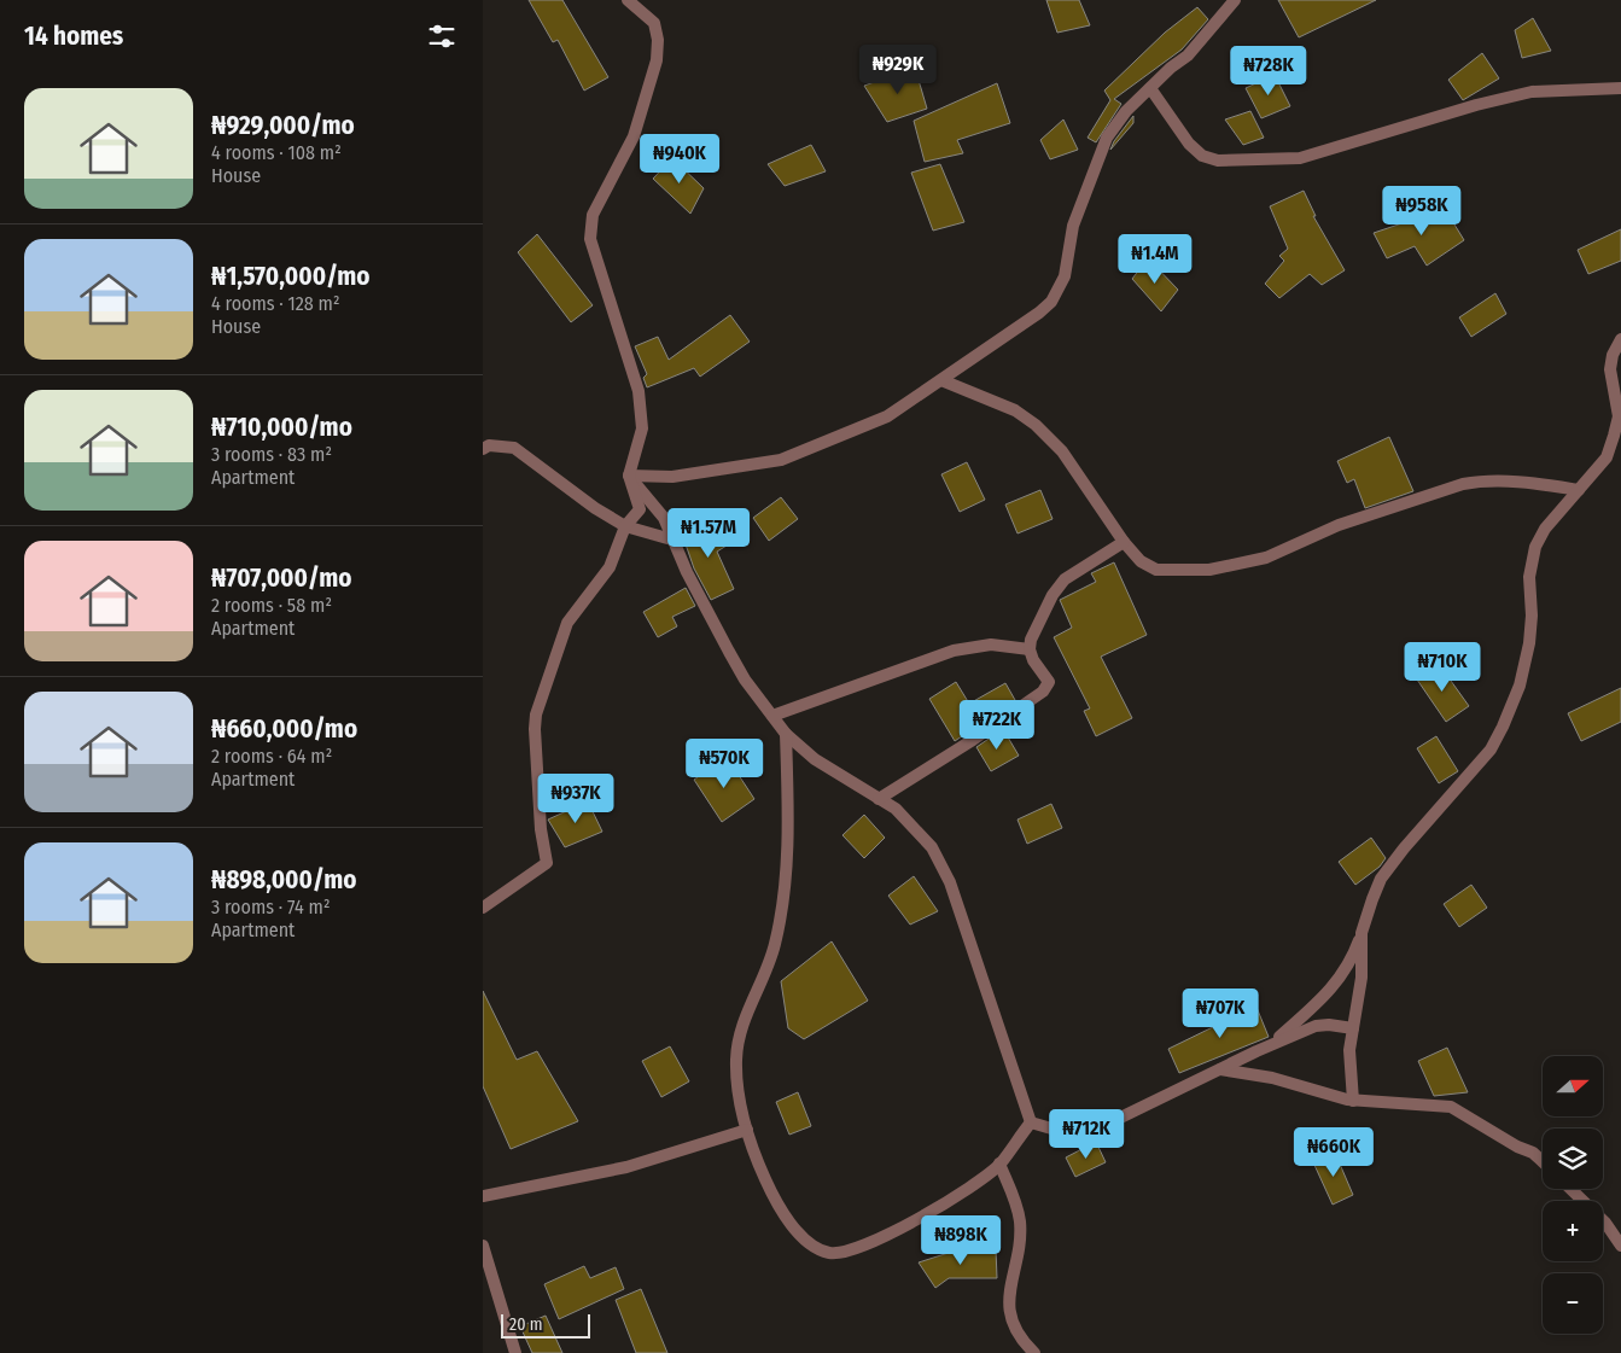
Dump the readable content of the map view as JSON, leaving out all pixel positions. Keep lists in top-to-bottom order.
{
  "scale_bar": "20 m",
  "north": "right",
  "page": {
    "heading": "14 homes",
    "price": [
      "₦929K",
      "₦728K",
      "₦940K",
      "₦958K",
      "₦1.4M",
      "₦1.57M",
      "₦710K",
      "₦722K",
      "₦570K",
      "₦937K",
      "₦707K",
      "₦712K",
      "₦660K",
      "₦898K"
    ],
    "list": [
      {
        "name": "₦929,000/mo",
        "note": "4 rooms · 108 m² · House"
      },
      {
        "name": "₦1,570,000/mo",
        "note": "4 rooms · 128 m² · House"
      },
      {
        "name": "₦710,000/mo",
        "note": "3 rooms · 83 m² · Apartment"
      },
      {
        "name": "₦707,000/mo",
        "note": "2 rooms · 58 m² · Apartment"
      },
      {
        "name": "₦660,000/mo",
        "note": "2 rooms · 64 m² · Apartment"
      },
      {
        "name": "₦898,000/mo",
        "note": "3 rooms · 74 m² · Apartment"
      }
    ],
    "map_buttons": ["+", "−"],
    "scale": "20 m"
  }
}
